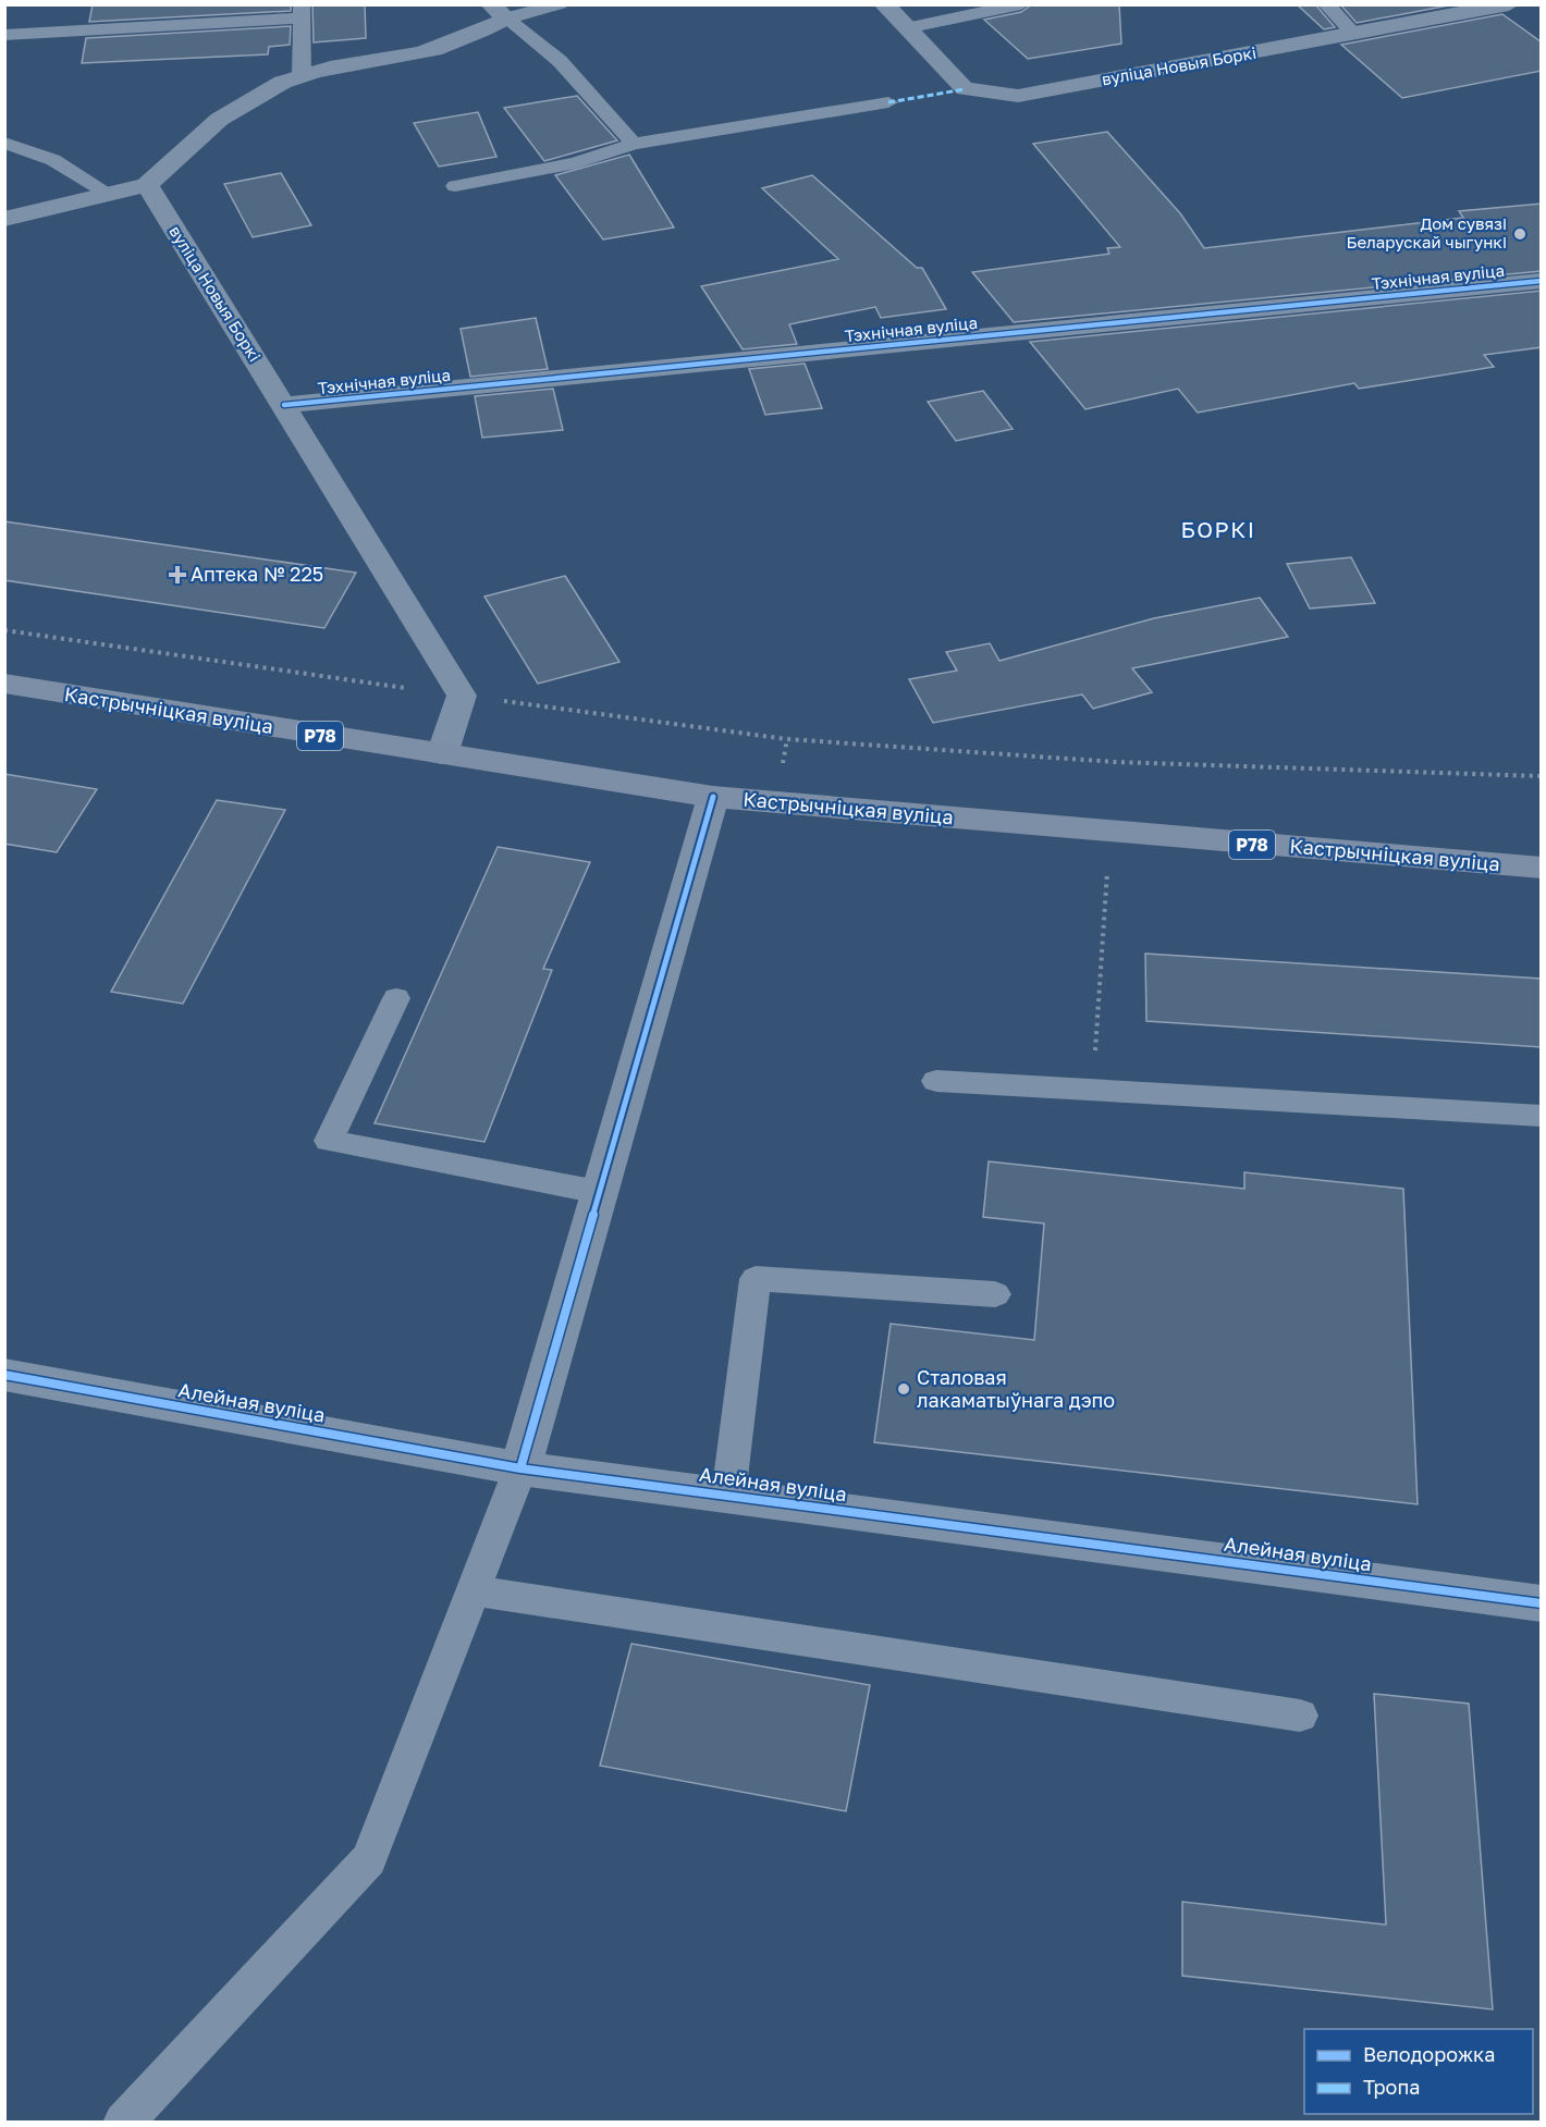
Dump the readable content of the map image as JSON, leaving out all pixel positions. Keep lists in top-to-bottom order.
{
  "streets": {
    "main road": ["Кастрычніцкая вуліца", "Р78"],
    "street": ["вуліца Новыя Боркі", "Тэхнічная вуліца", "Алейная вуліца"]
  },
  "crossings": [
    ["вуліца Новыя Боркі", "Тэхнічная вуліца"]
  ],
  "districts": ["БОРКІ"],
  "places": {
    "other": ["Дом сувязі Беларускай чыгункі", "Сталовая лакаматыўнага дэпо"],
    "health": ["Аптека № 225"]
  },
  "legend": ["Велодорожка", "Тропа"]
}
